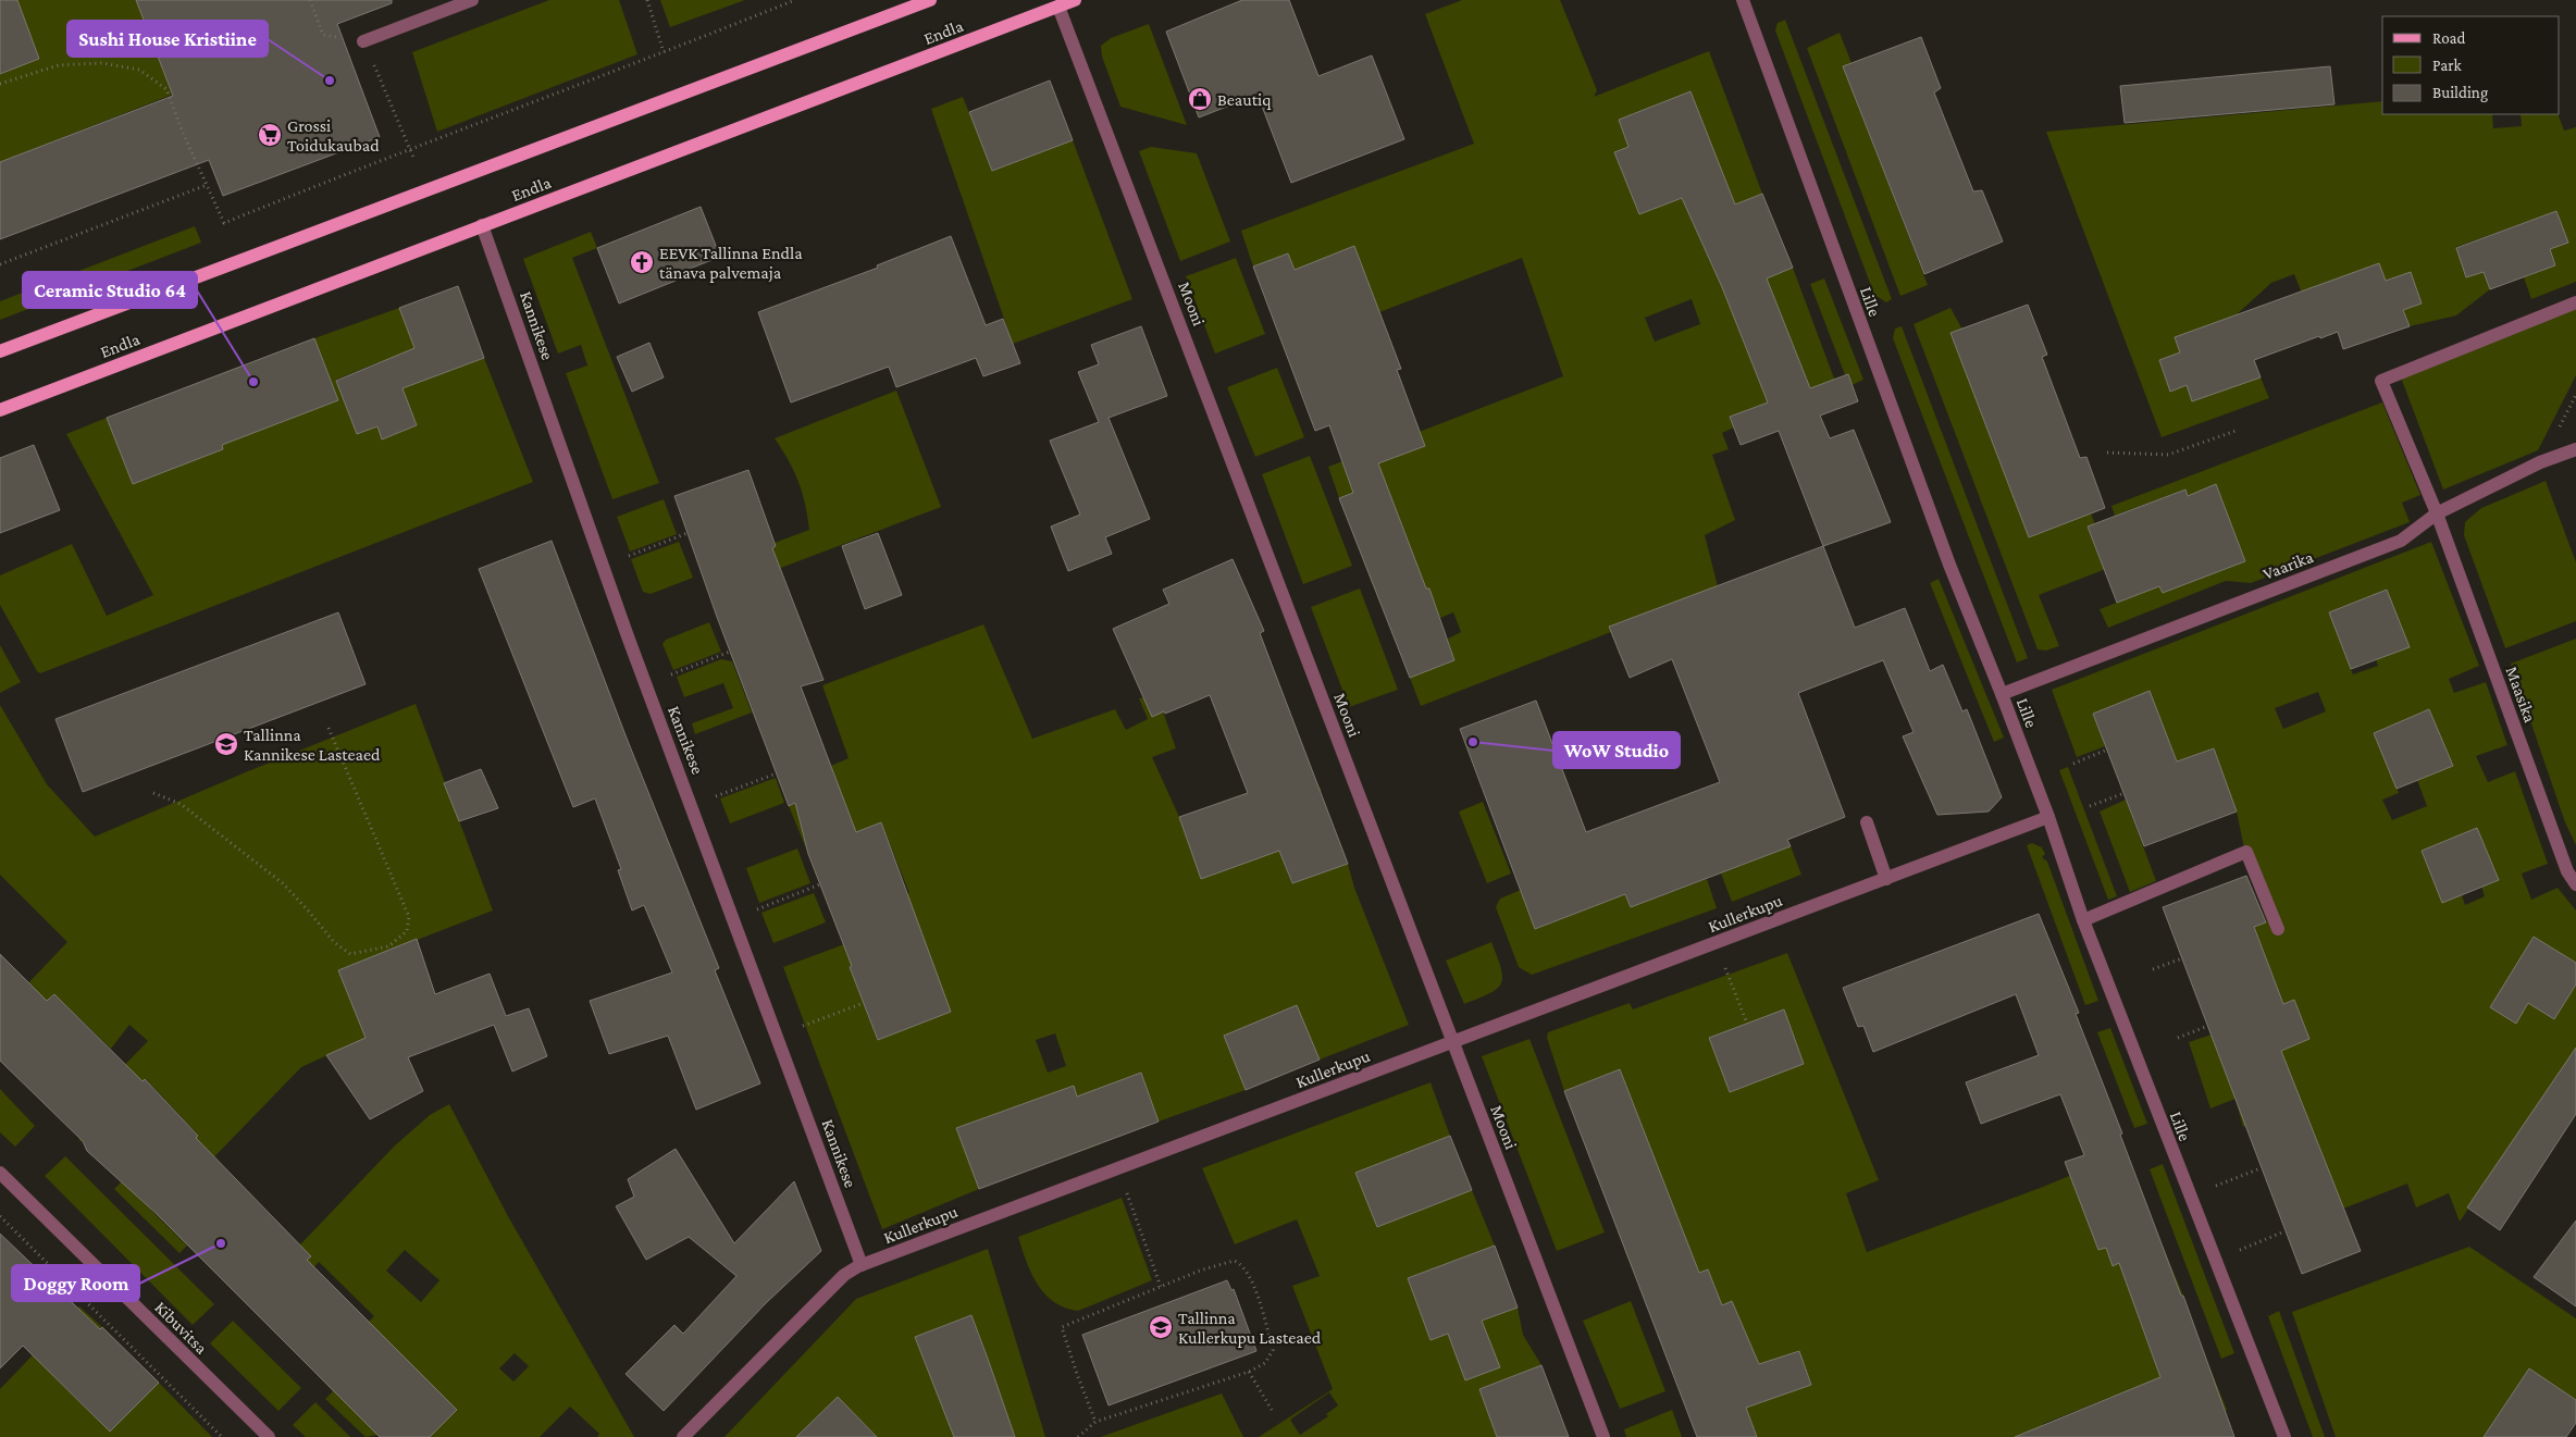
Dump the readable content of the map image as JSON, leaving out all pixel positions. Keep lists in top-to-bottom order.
{
  "streets": {
    "main road": ["Endla"],
    "street": [
      "Lille",
      "Mooni",
      "Kannikese",
      "Vaarika",
      "Maasika",
      "Kullerkupu",
      "Kibuvitsa"
    ]
  },
  "crossings": [
    ["Endla", "Mooni"],
    ["Endla", "Kannikese"],
    ["Lille", "Vaarika"],
    ["Lille", "Kullerkupu"],
    ["Mooni", "Kullerkupu"],
    ["Kannikese", "Kullerkupu"],
    ["Vaarika", "Maasika"]
  ],
  "places": {
    "other": [
      "Sushi House Kristiine",
      "Ceramic Studio 64",
      "WoW Studio",
      "Doggy Room"
    ],
    "shop": ["Beautiq"],
    "supermarket": ["Grossi Toidukaubad"],
    "church": ["EEVK Tallinna Endla tänava palvemaja"],
    "school or university": ["Tallinna Kannikese Lasteaed", "Tallinna Kullerkupu Lasteaed"]
  },
  "legend": ["Road", "Park", "Building"]
}
